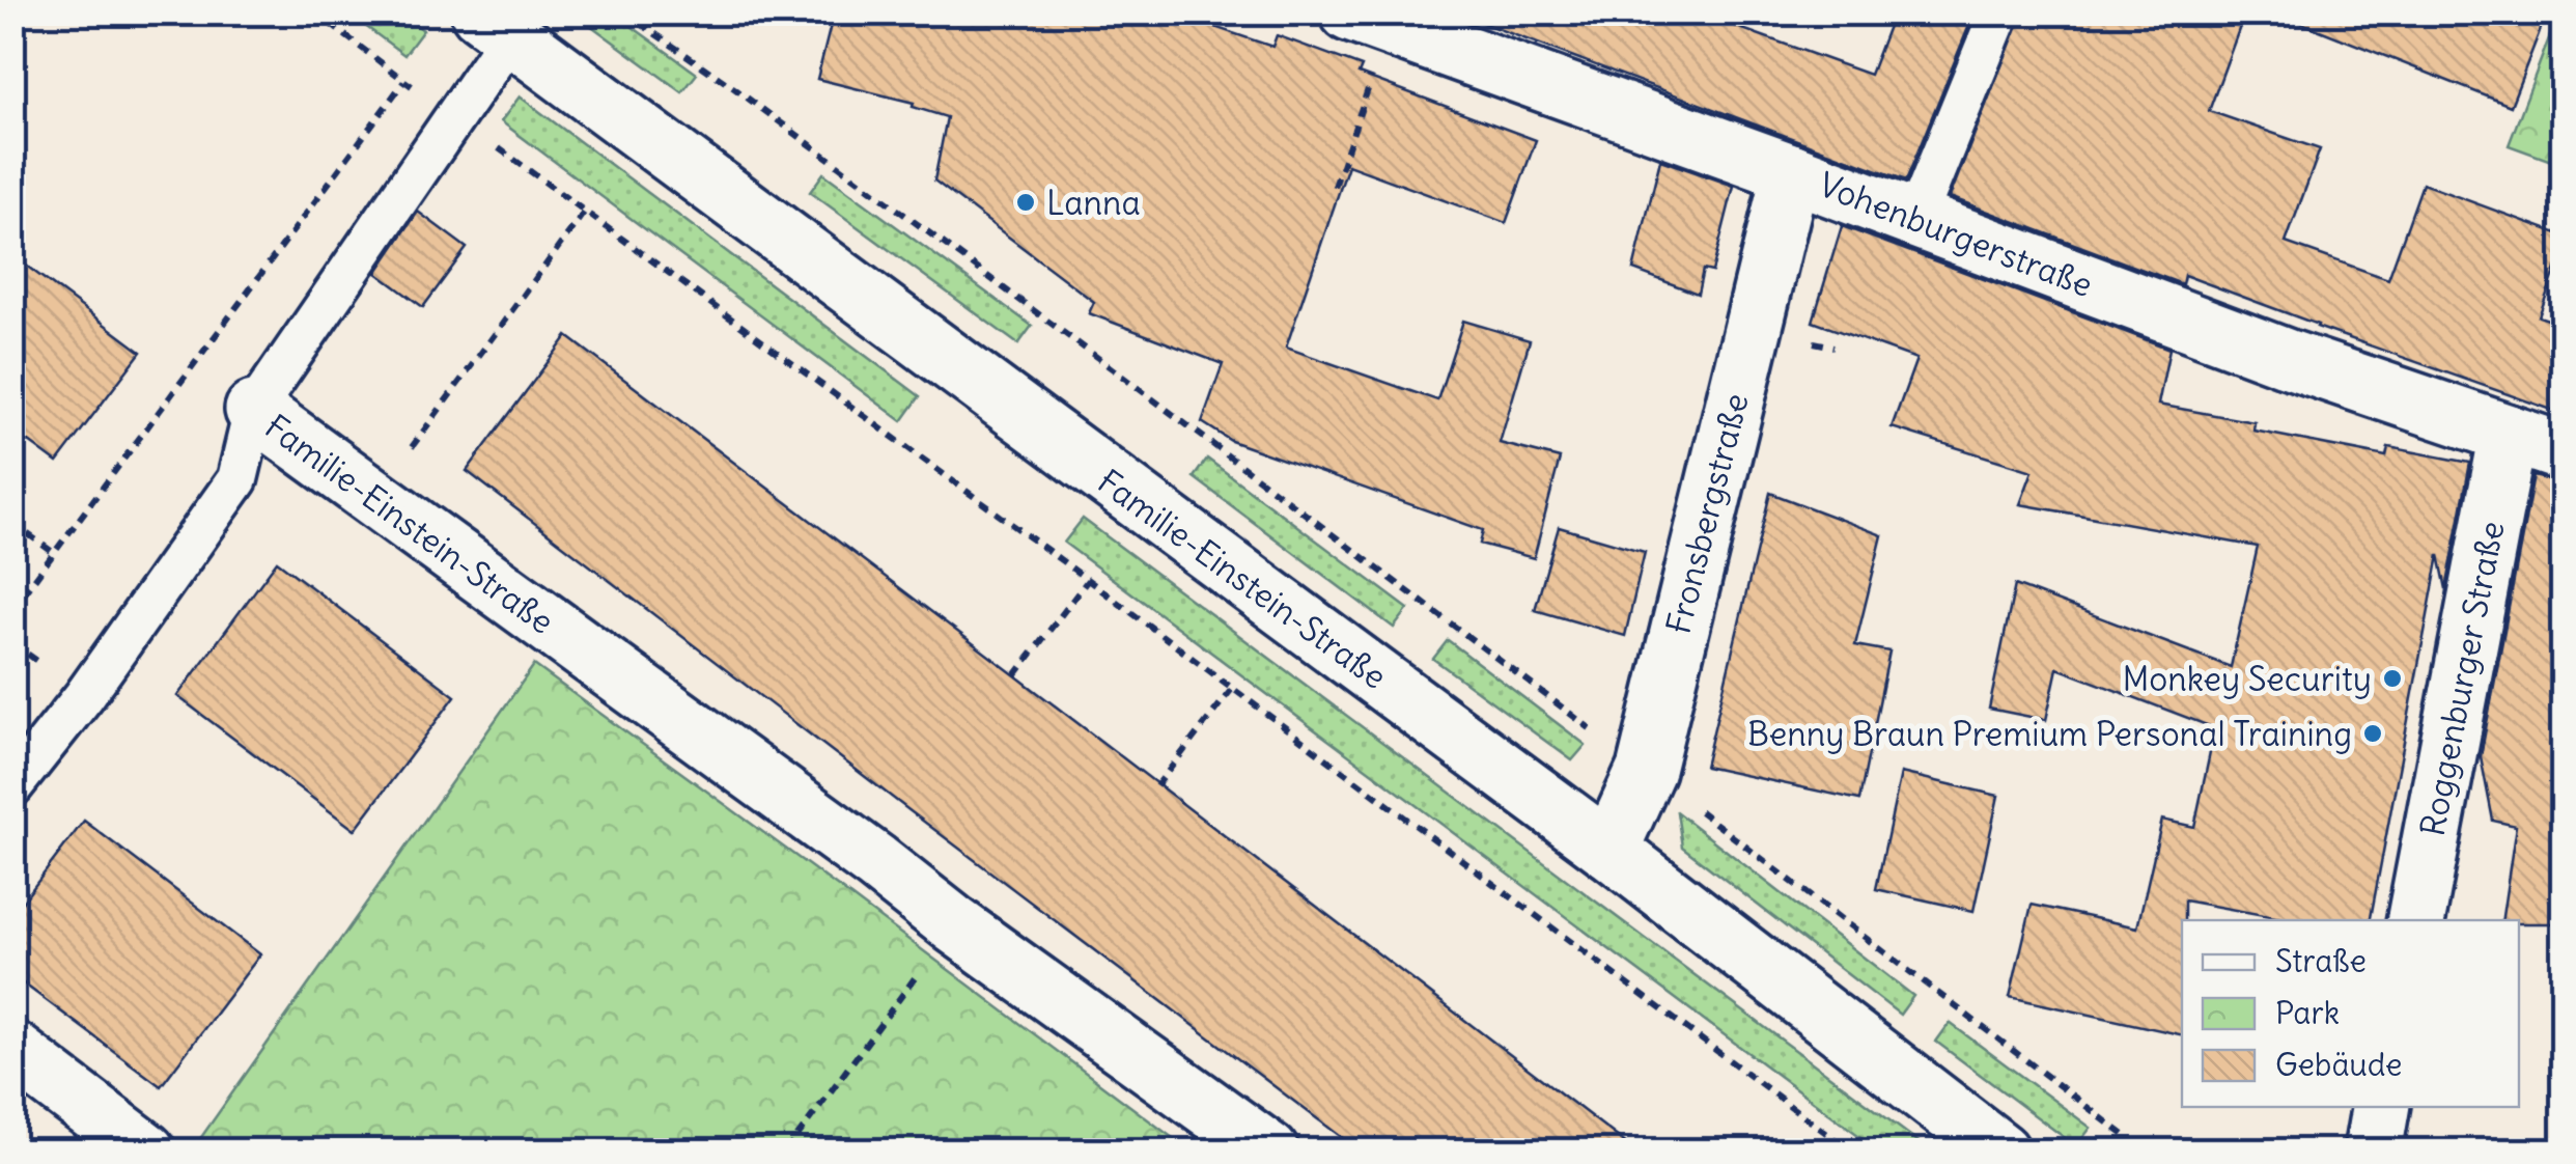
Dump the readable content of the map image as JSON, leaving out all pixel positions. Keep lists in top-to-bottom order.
{
  "streets": {
    "street": [
      "Vohenburgerstraße",
      "Fronsbergstraße",
      "Familie-Einstein-Straße",
      "Roggenburger Straße"
    ]
  },
  "crossings": [
    ["Vohenburgerstraße", "Fronsbergstraße"],
    ["Vohenburgerstraße", "Roggenburger Straße"],
    ["Fronsbergstraße", "Familie-Einstein-Straße"]
  ],
  "places": ["Lanna", "Monkey Security", "Benny Braun Premium Personal Training"],
  "legend": ["Straße", "Park", "Gebäude"]
}
